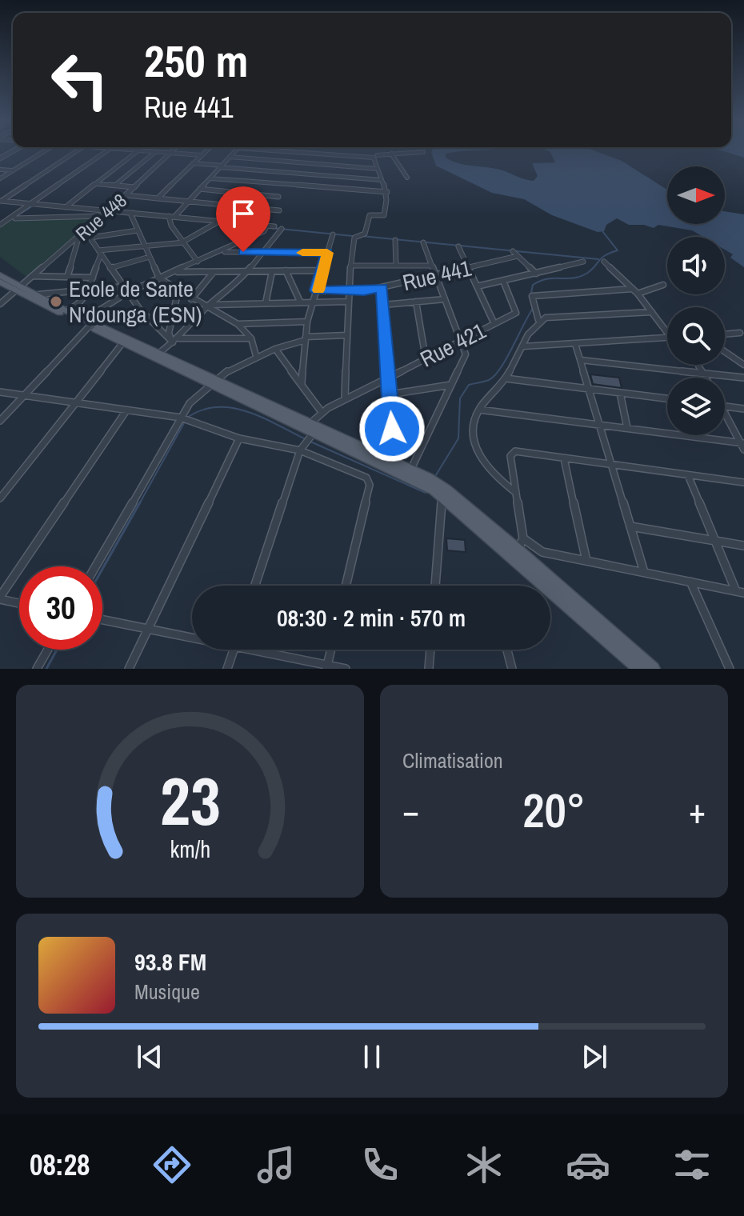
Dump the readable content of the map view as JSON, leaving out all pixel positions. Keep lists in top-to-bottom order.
{
  "streets": {
    "street": ["Rue 448", "Rue 441", "Rue 421"]
  },
  "places": ["Ecole de Sante N'dounga (ESN)"],
  "north": "right",
  "page": {
    "turn": ["250 m", "Rue 441"],
    "limit": "30",
    "trip": "08:30 · 2 min · 570 m",
    "tile": "Climatisation",
    "heat": ["−", "20°", "+"],
    "song": ["93.8 FM", "Musique"],
    "tabs": "08:28",
    "gauge": ["23", "km/h"]
  }
}
